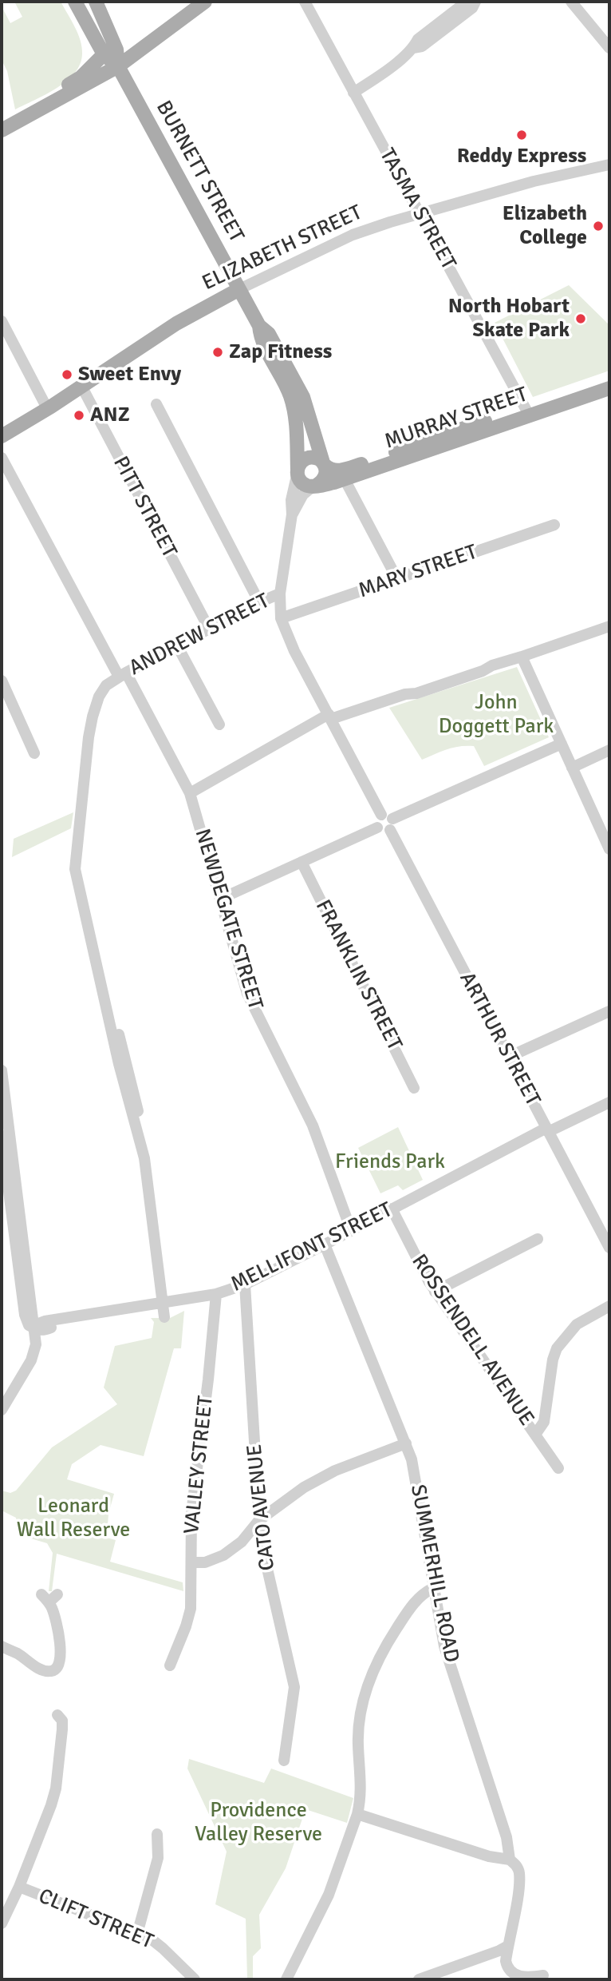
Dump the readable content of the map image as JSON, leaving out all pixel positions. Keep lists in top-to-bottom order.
{
  "streets": {
    "main road": ["BURNETT STREET", "ELIZABETH STREET", "MURRAY STREET"],
    "street": [
      "TASMA STREET",
      "PITT STREET",
      "MARY STREET",
      "ANDREW STREET",
      "NEWDEGATE STREET",
      "FRANKLIN STREET",
      "ARTHUR STREET",
      "MELLIFONT STREET",
      "ROSSENDELL AVENUE",
      "VALLEY STREET",
      "CATO AVENUE",
      "SUMMERHILL ROAD",
      "CLIFT STREET"
    ]
  },
  "crossings": [
    ["BURNETT STREET", "ELIZABETH STREET"],
    ["BURNETT STREET", "MURRAY STREET"],
    ["BURNETT STREET", "ARTHUR STREET"],
    ["TASMA STREET", "ELIZABETH STREET"],
    ["TASMA STREET", "MURRAY STREET"],
    ["ELIZABETH STREET", "PITT STREET"],
    ["MURRAY STREET", "ARTHUR STREET"],
    ["PITT STREET", "ANDREW STREET"],
    ["MARY STREET", "ARTHUR STREET"],
    ["ANDREW STREET", "NEWDEGATE STREET"],
    ["ANDREW STREET", "ARTHUR STREET"],
    ["ANDREW STREET", "MELLIFONT STREET"],
    ["NEWDEGATE STREET", "MELLIFONT STREET"],
    ["ARTHUR STREET", "MELLIFONT STREET"],
    ["MELLIFONT STREET", "ROSSENDELL AVENUE"],
    ["MELLIFONT STREET", "VALLEY STREET"],
    ["MELLIFONT STREET", "CATO AVENUE"],
    ["MELLIFONT STREET", "SUMMERHILL ROAD"]
  ],
  "parks": [
    "John Doggett Park",
    "Friends Park",
    "Leonard Wall Reserve",
    "Providence Valley Reserve"
  ],
  "places": [
    "Reddy Express",
    "Elizabeth College",
    "North Hobart Skate Park",
    "Zap Fitness",
    "Sweet Envy",
    "ANZ"
  ]
}
